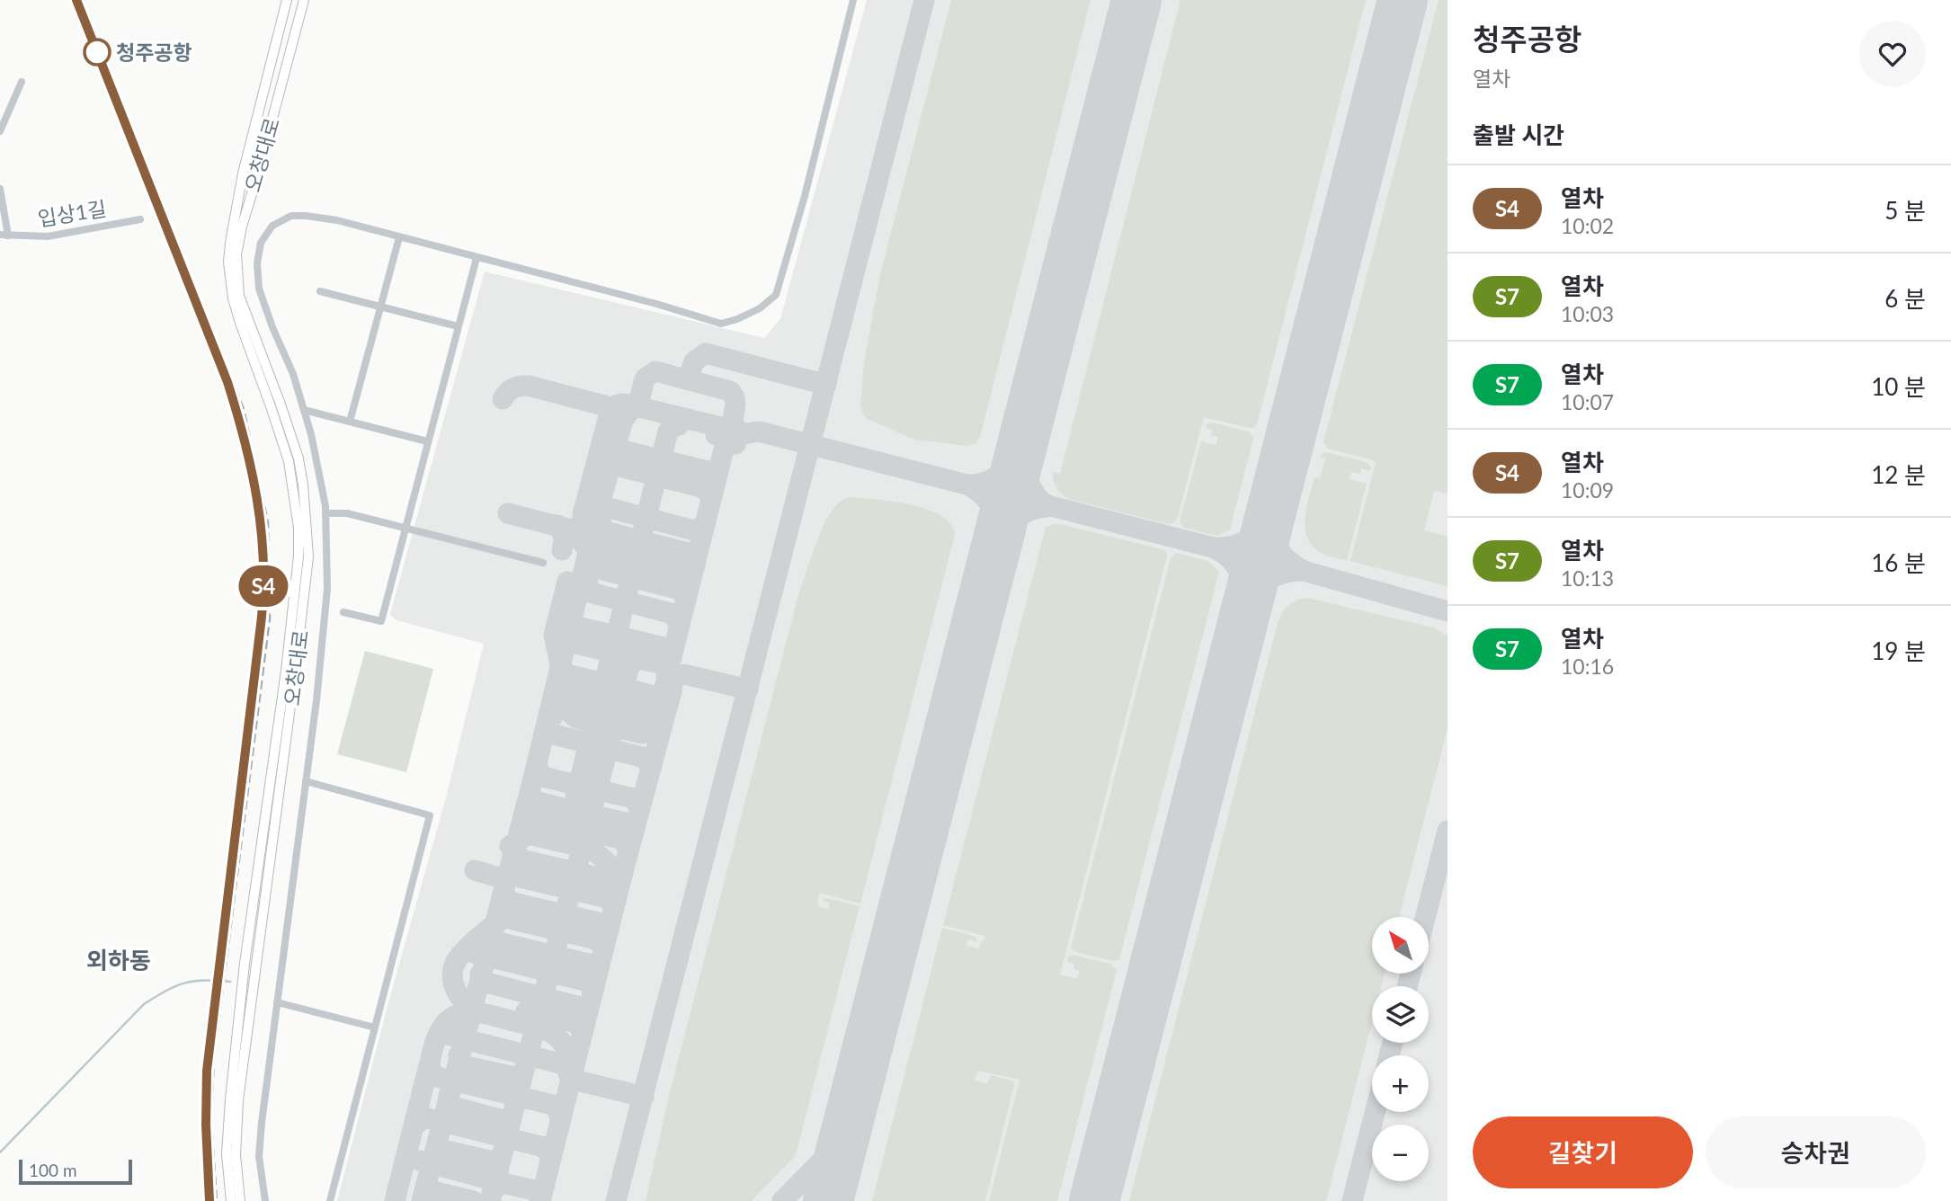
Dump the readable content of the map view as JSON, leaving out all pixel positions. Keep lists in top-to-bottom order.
{
  "streets": {
    "main road": ["오창대로"],
    "street": ["입상1길"]
  },
  "districts": ["외하동"],
  "places": ["청주공항"],
  "scale_bar": "100 m",
  "north": "top left",
  "page": {
    "on_map": "S4",
    "heading": [
      ["청주공항", "열차"],
      "출발 시간"
    ],
    "list": [
      {
        "mark": "S4",
        "name": "열차",
        "note": "10:02",
        "value": "5 분"
      },
      {
        "mark": "S7",
        "name": "열차",
        "note": "10:03",
        "value": "6 분"
      },
      {
        "mark": "S7",
        "name": "열차",
        "note": "10:07",
        "value": "10 분"
      },
      {
        "mark": "S4",
        "name": "열차",
        "note": "10:09",
        "value": "12 분"
      },
      {
        "mark": "S7",
        "name": "열차",
        "note": "10:13",
        "value": "16 분"
      },
      {
        "mark": "S7",
        "name": "열차",
        "note": "10:16",
        "value": "19 분"
      }
    ],
    "map_buttons": ["+", "−"],
    "buttons": ["길찾기", "승차권"],
    "scale": "100 m"
  }
}
